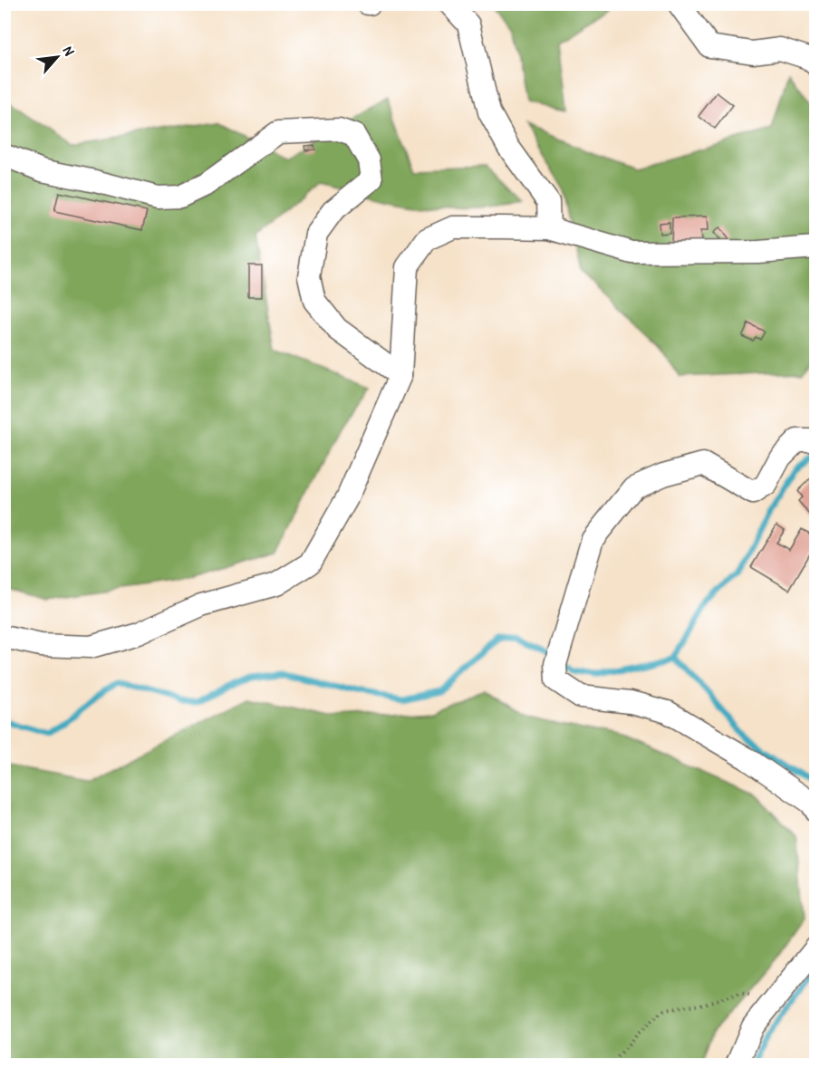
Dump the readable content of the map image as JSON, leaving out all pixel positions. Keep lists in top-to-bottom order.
{
  "north": "top right"
}
